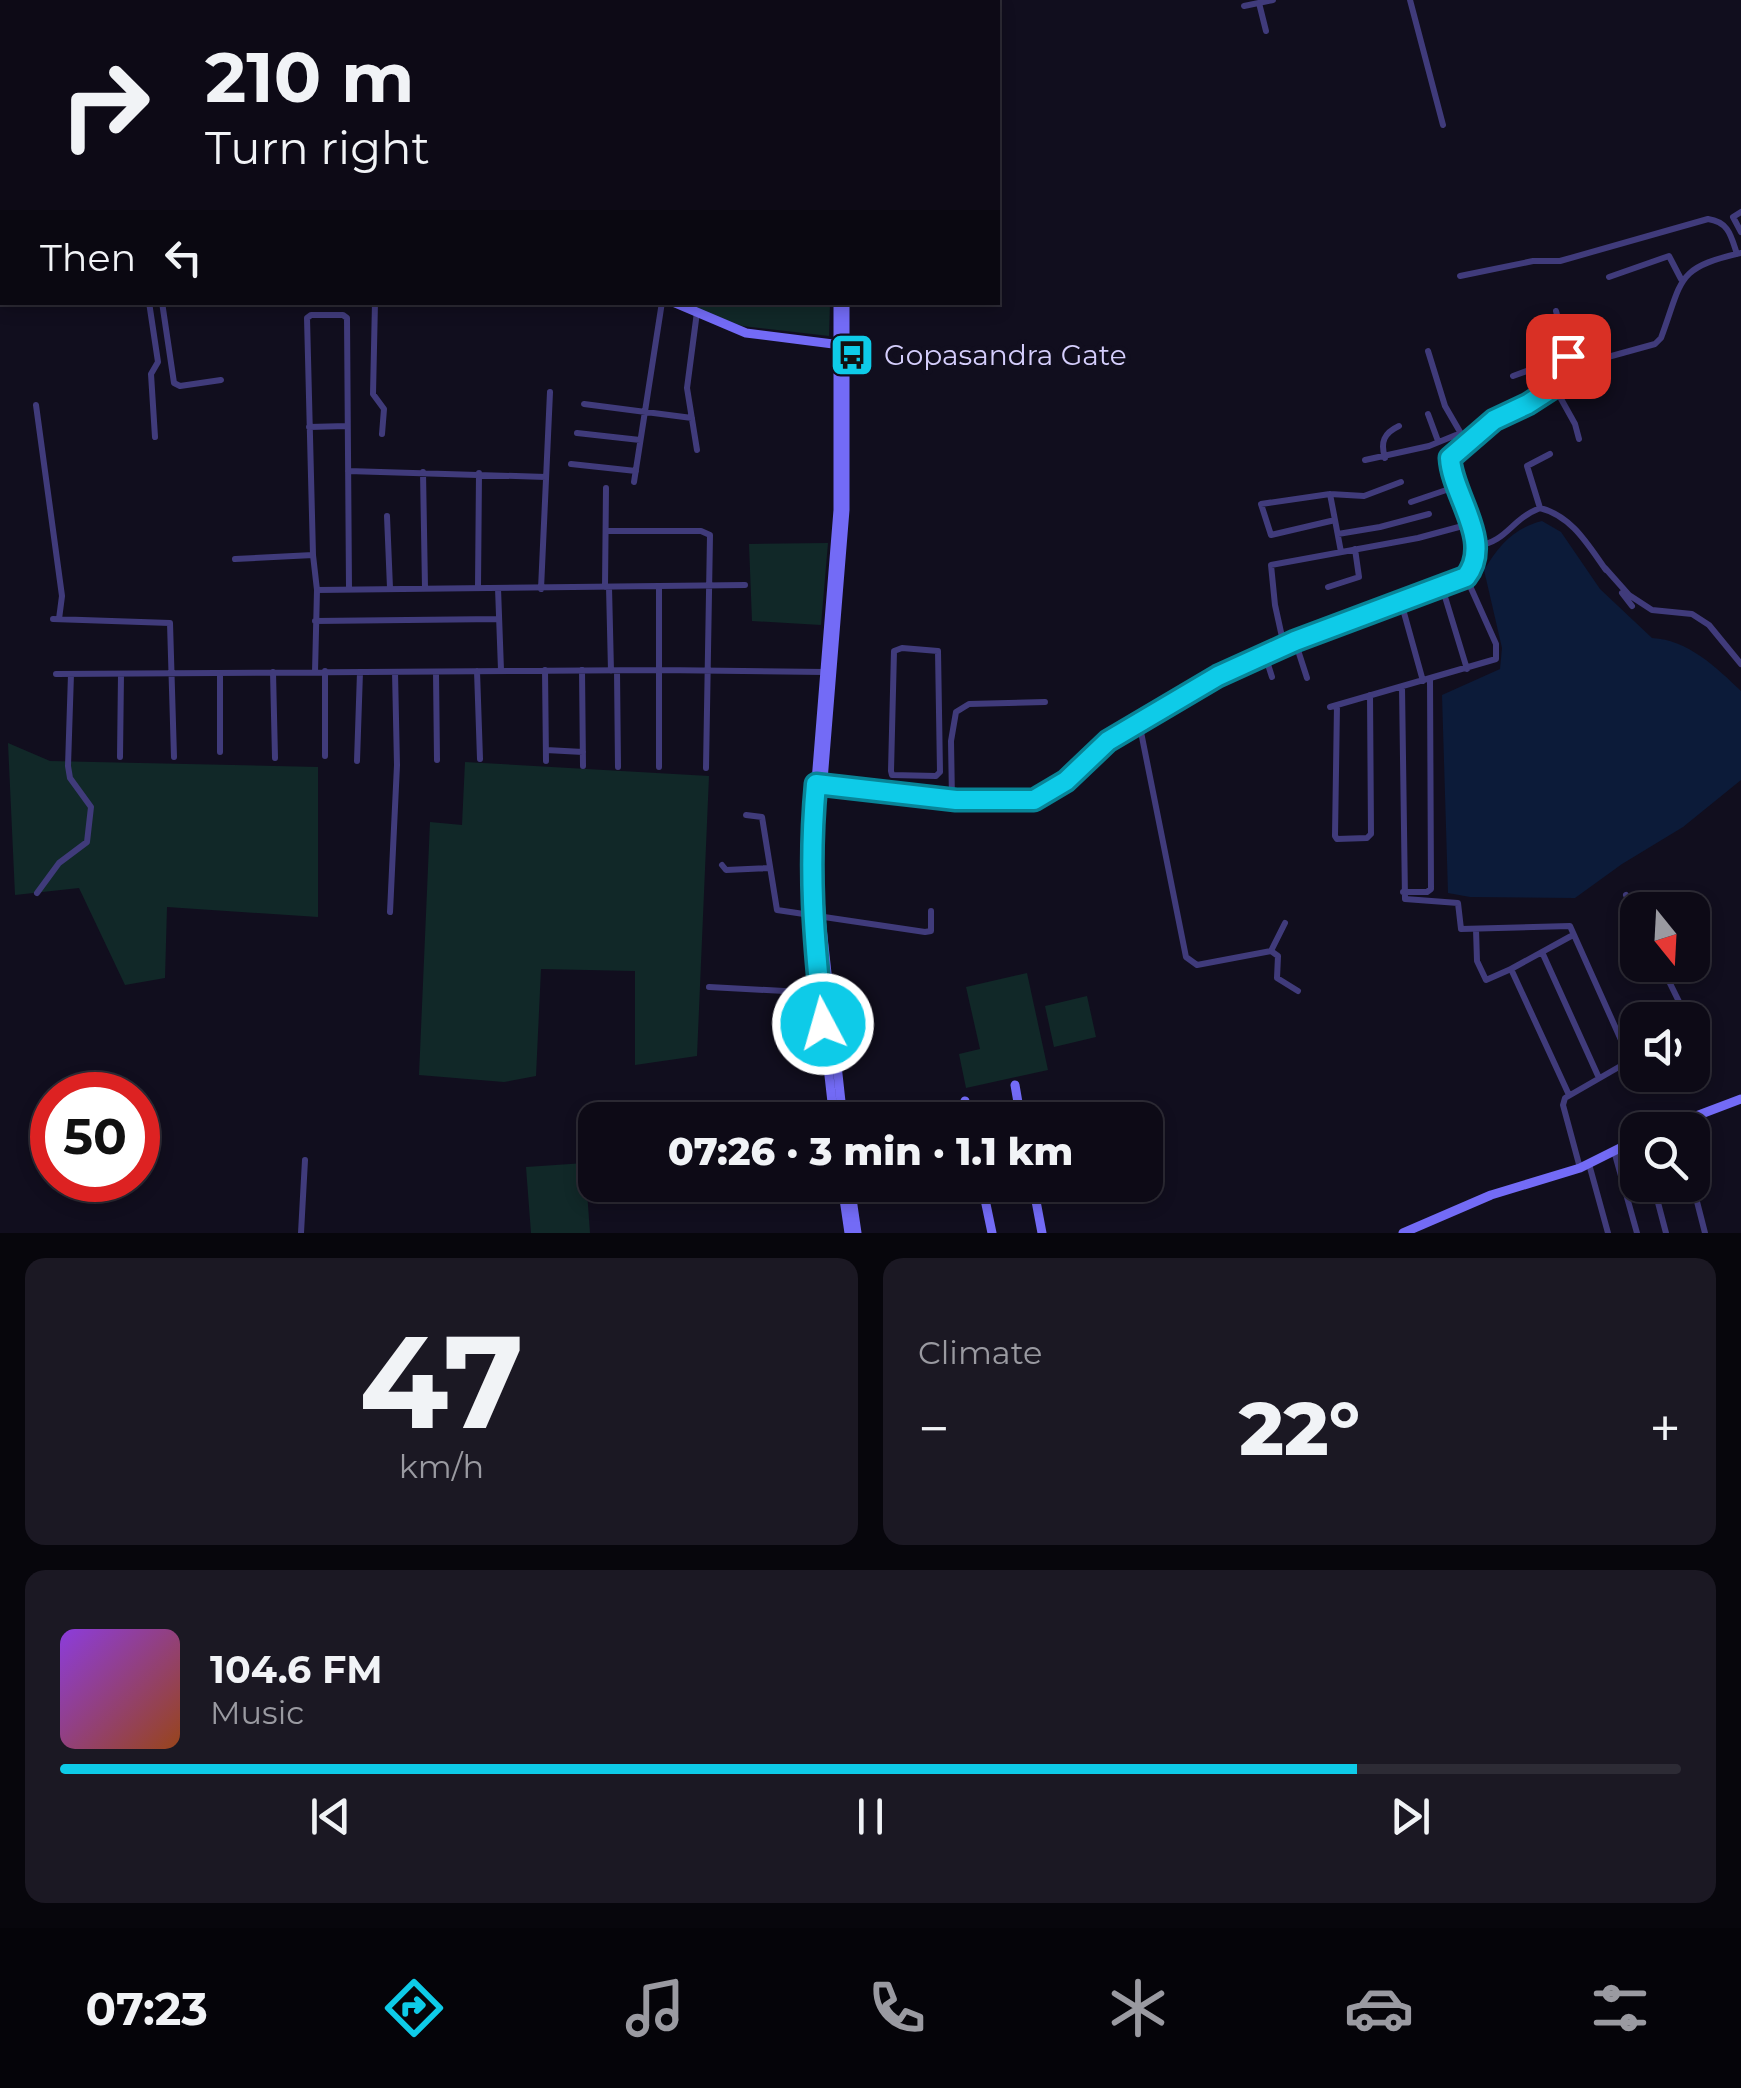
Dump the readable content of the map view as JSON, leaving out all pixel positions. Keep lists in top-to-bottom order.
{
  "places": {
    "bus stop": ["Gopasandra Gate"]
  },
  "north": "bottom",
  "page": {
    "turn": ["210 m", "Turn right"],
    "then": "Then",
    "limit": "50",
    "trip": "07:26 · 3 min · 1.1 km",
    "tile": [
      ["47", "km/h"],
      "Climate"
    ],
    "heat": ["−", "22°", "+"],
    "song": ["104.6 FM", "Music"],
    "tabs": "07:23"
  }
}
